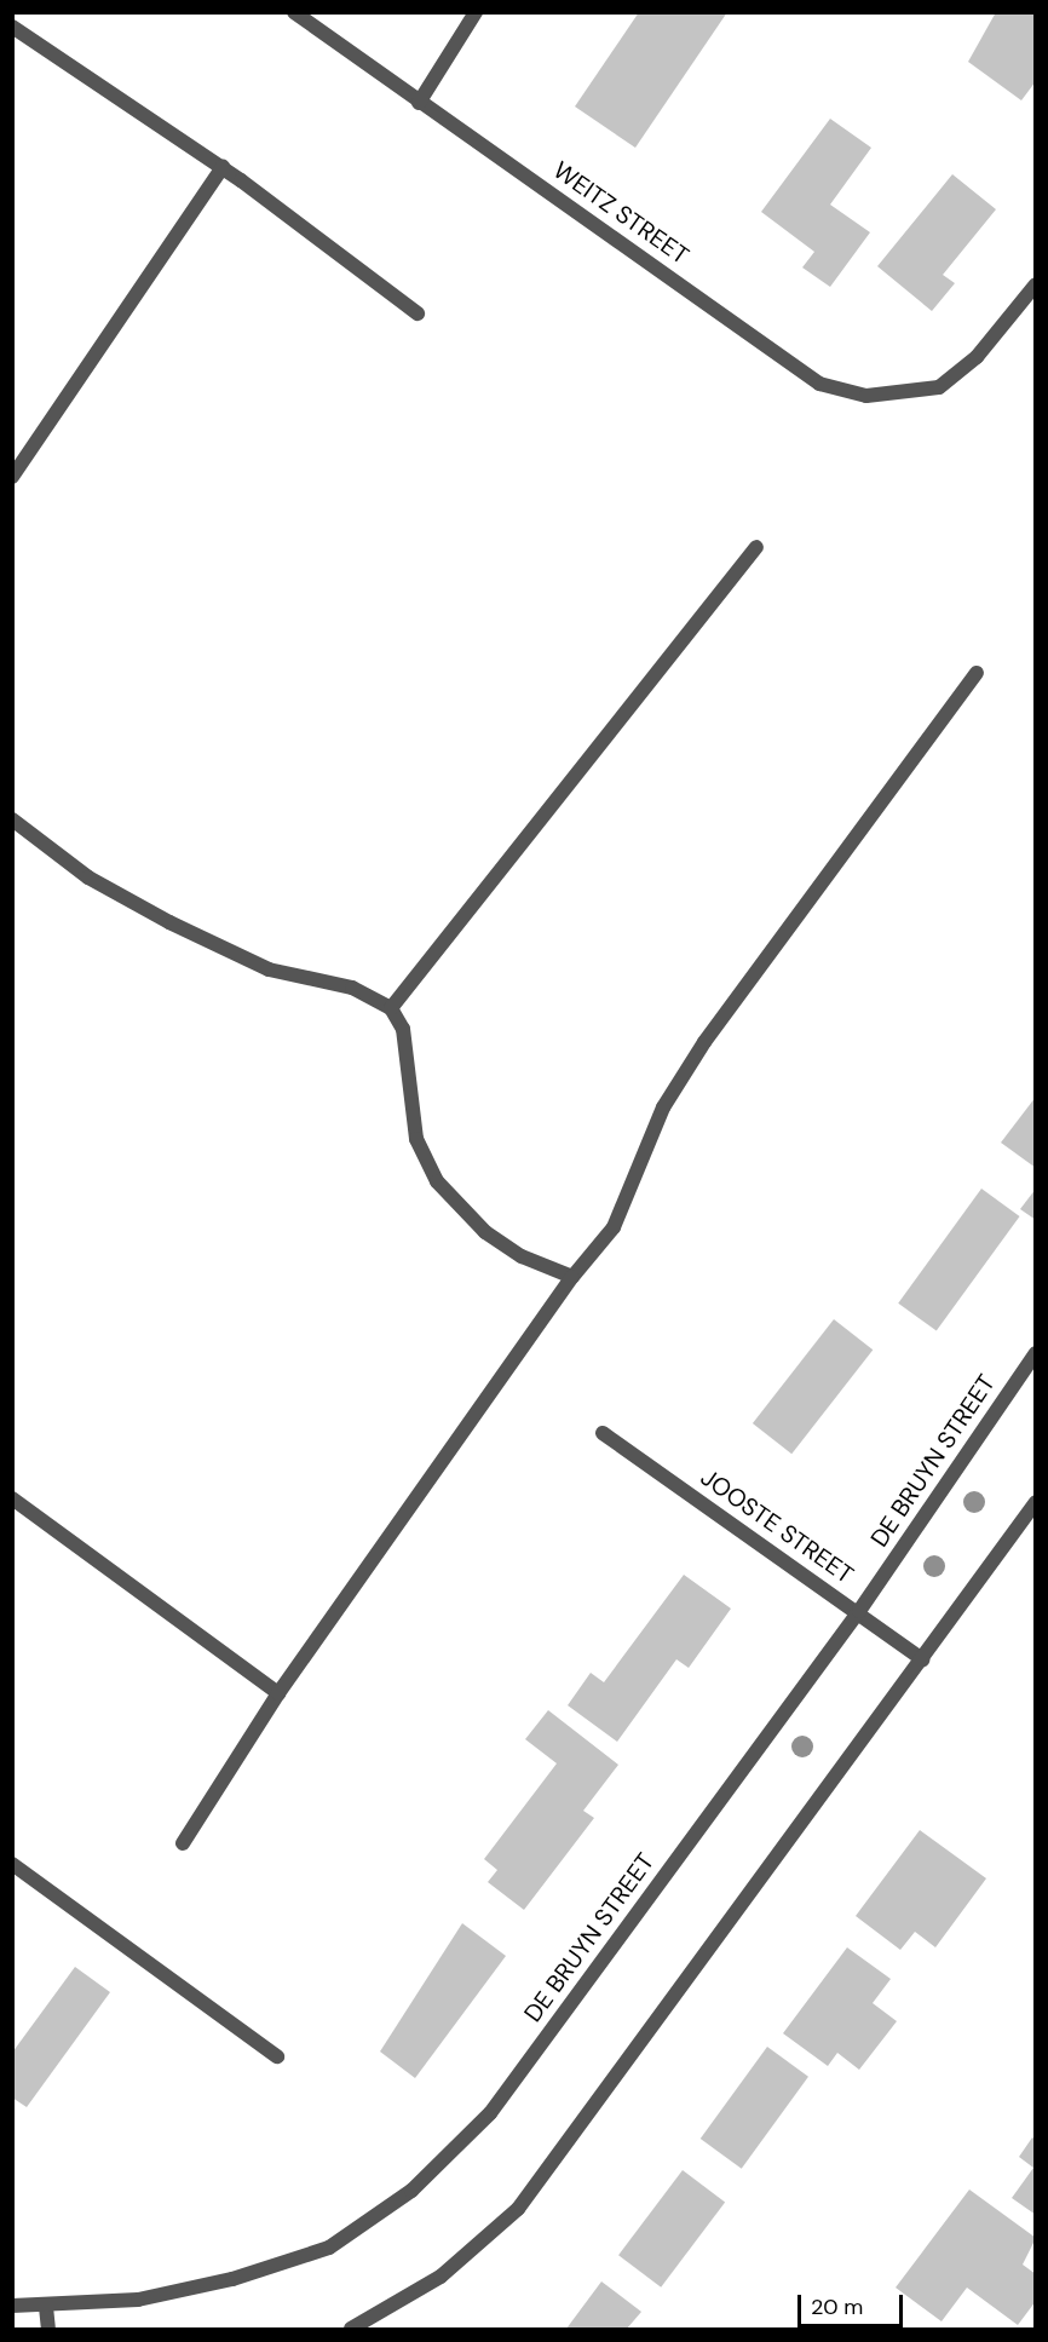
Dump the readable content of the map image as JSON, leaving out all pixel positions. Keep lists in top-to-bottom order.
{
  "streets": {
    "street": ["WEITZ STREET", "DE BRUYN STREET", "JOOSTE STREET"]
  },
  "crossings": [
    ["DE BRUYN STREET", "JOOSTE STREET"]
  ],
  "scale_bar": "20 m"
}
